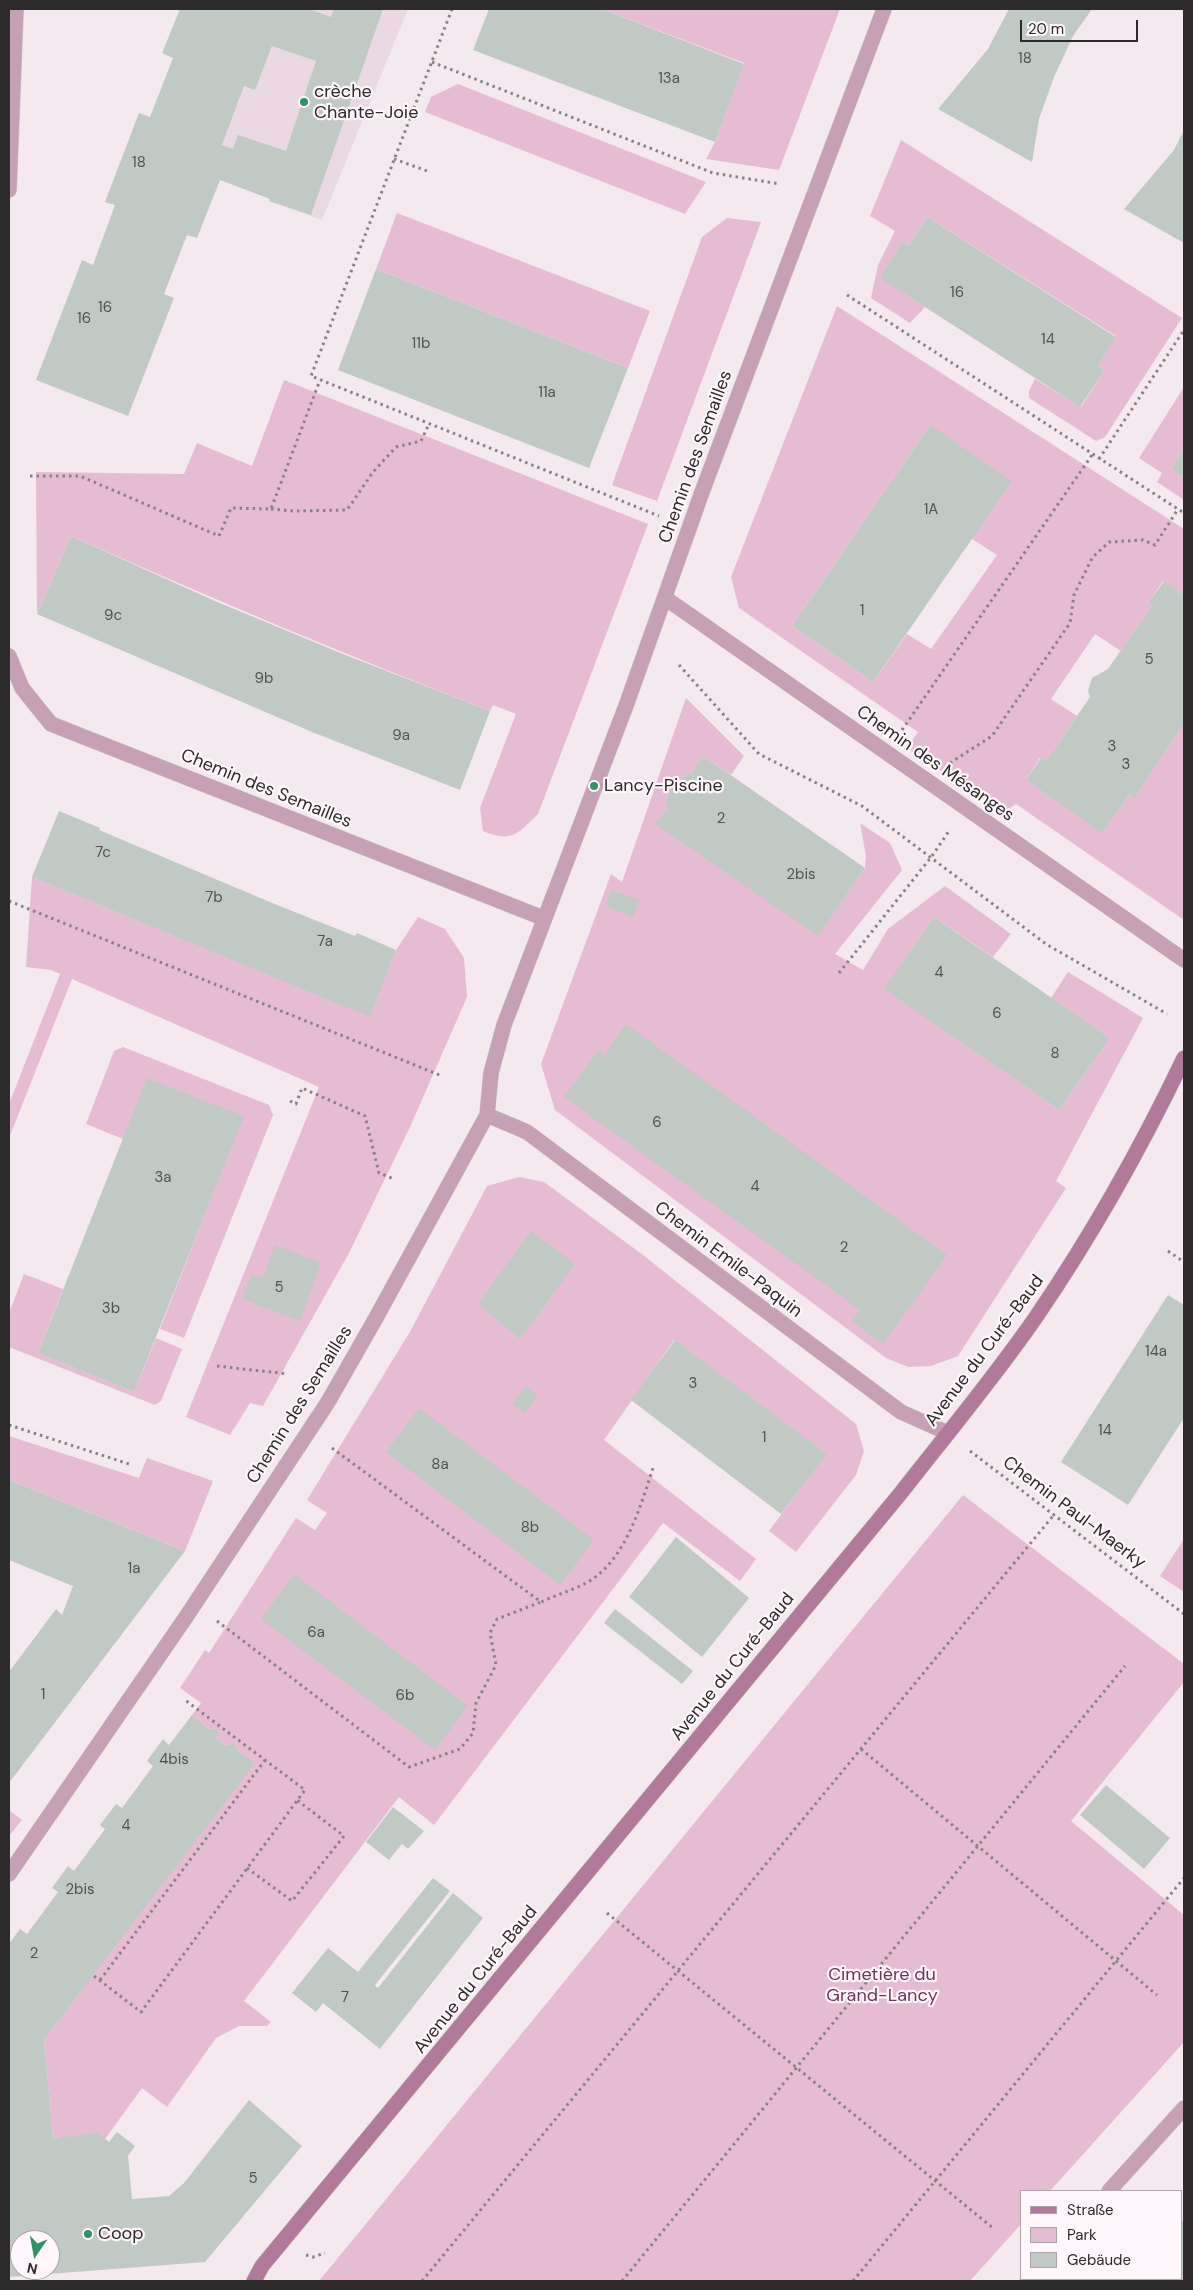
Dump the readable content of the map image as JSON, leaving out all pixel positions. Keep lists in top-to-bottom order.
{
  "streets": {
    "street": [
      "Chemin des Semailles",
      "Chemin des Mésanges",
      "Chemin Emile-Paquin",
      "Avenue du Curé-Baud"
    ],
    "path": ["Chemin Paul-Maerky"]
  },
  "crossings": [
    ["Chemin des Semailles", "Chemin des Mésanges"],
    ["Chemin des Semailles", "Chemin Emile-Paquin"],
    ["Chemin Emile-Paquin", "Avenue du Curé-Baud"],
    ["Chemin Emile-Paquin", "Chemin Paul-Maerky"],
    ["Avenue du Curé-Baud", "Chemin Paul-Maerky"]
  ],
  "parks": ["Cimetière du Grand-Lancy"],
  "places": ["crèche Chante-Joie", "Lancy-Piscine", "Coop"],
  "house_numbers": [
    "18",
    "13a",
    "18",
    "16",
    "16",
    "16",
    "14",
    "11b",
    "11a",
    "1A",
    "1",
    "9c",
    "5",
    "9b",
    "9a",
    "3",
    "3",
    "2",
    "7c",
    "2bis",
    "7b",
    "7a",
    "4",
    "6",
    "8",
    "6",
    "3a",
    "4",
    "2",
    "5",
    "3b",
    "14a",
    "3",
    "14",
    "1",
    "8a",
    "8b",
    "1a",
    "6a",
    "1",
    "6b",
    "4bis",
    "4",
    "2bis",
    "2",
    "7",
    "5"
  ],
  "legend": ["Straße", "Park", "Gebäude"],
  "scale_bar": "20 m",
  "north": "bottom"
}
